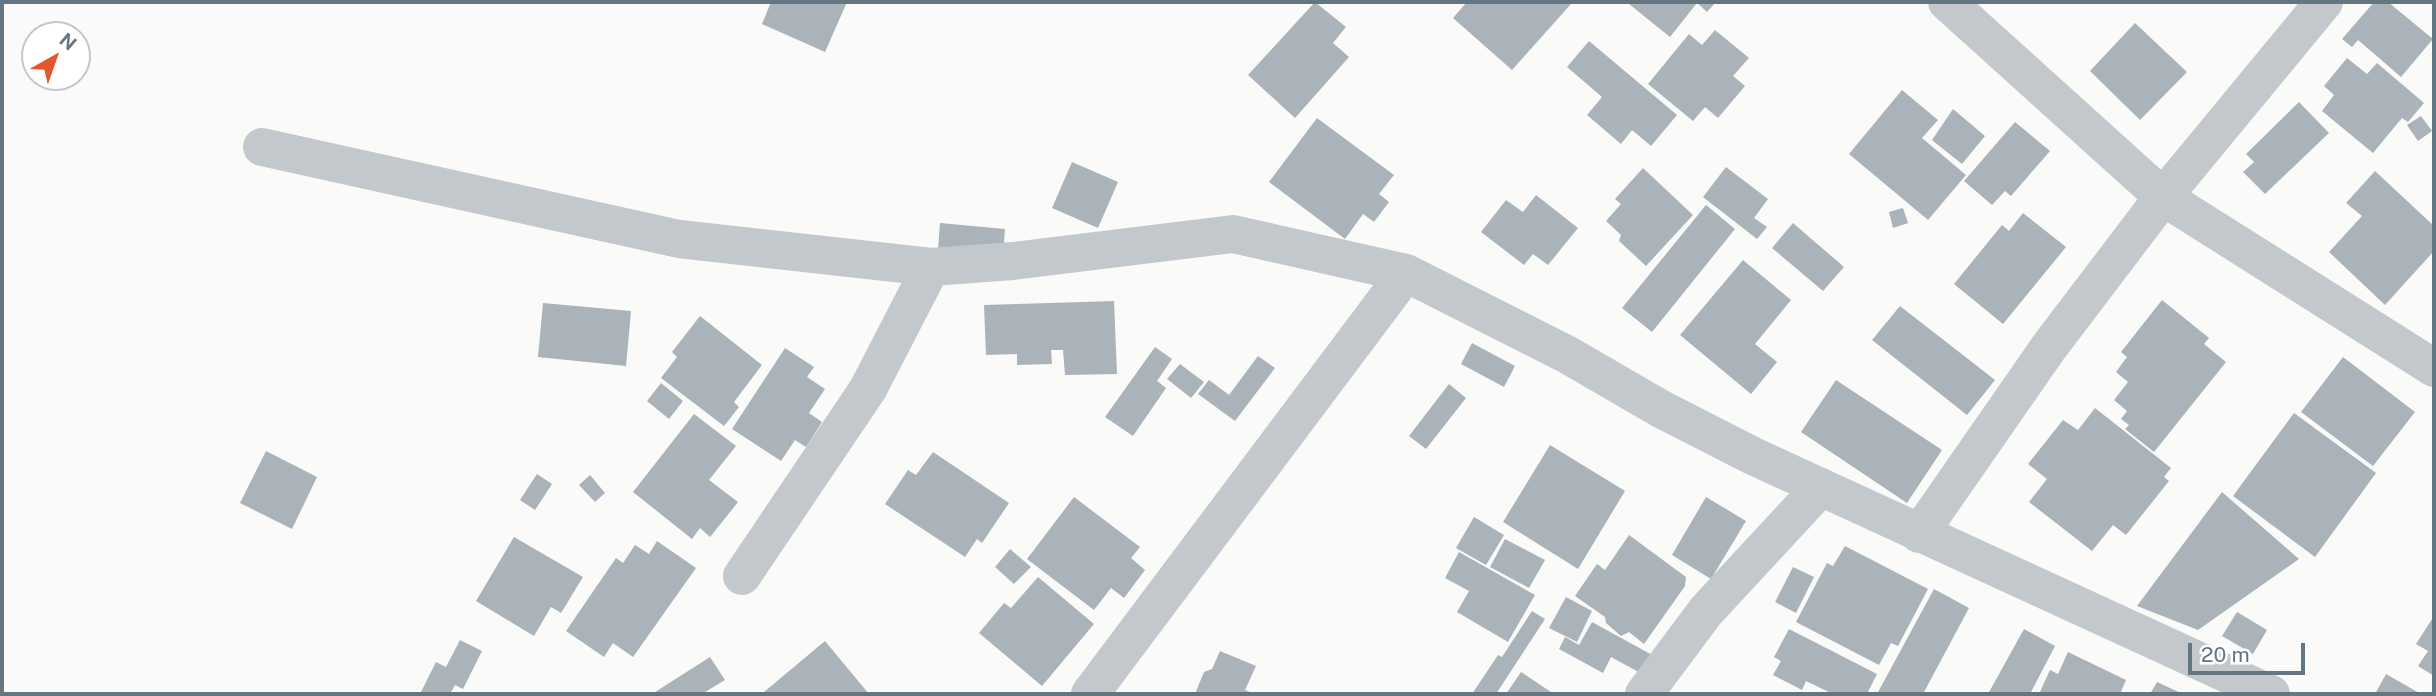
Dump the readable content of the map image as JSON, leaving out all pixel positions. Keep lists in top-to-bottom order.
{
  "scale_bar": "20 m",
  "north": "top right"
}
